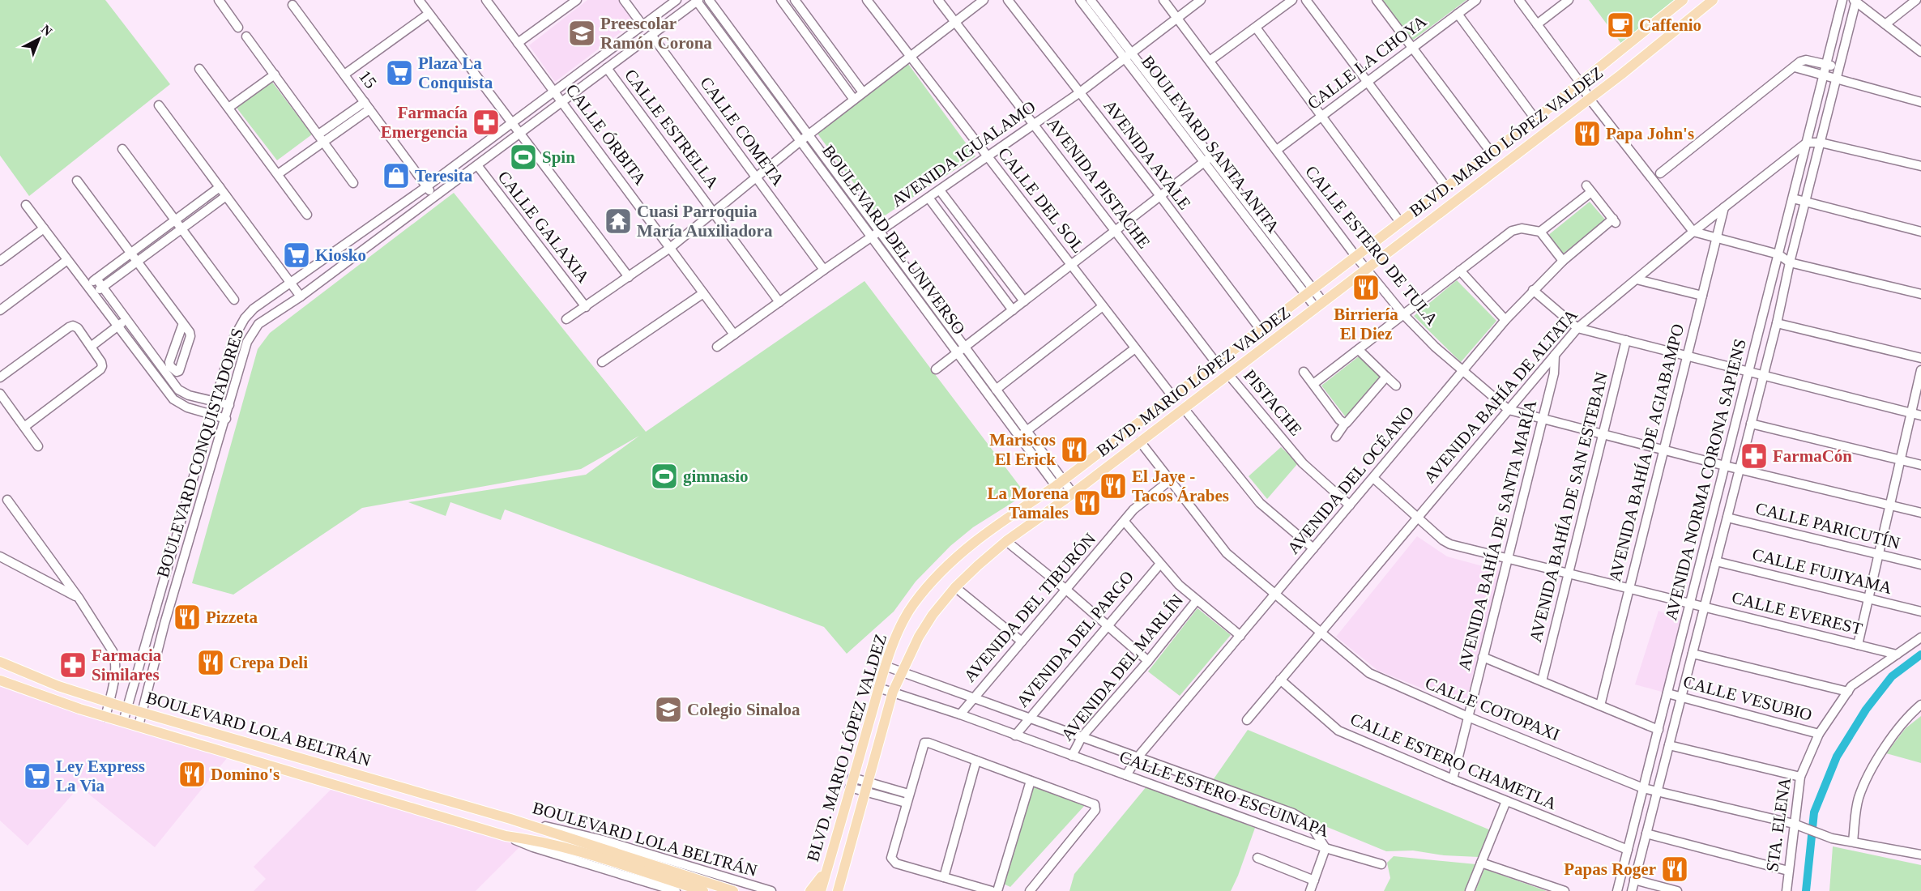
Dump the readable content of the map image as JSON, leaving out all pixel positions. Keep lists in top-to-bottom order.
{
  "streets": {
    "main road": ["BLVD. MARIO LÓPEZ VALDEZ", "BOULEVARD LOLA BELTRÁN"],
    "street": [
      "CALLE LA CHOYA",
      "15",
      "CALLE ESTRELLA",
      "CALLE COMETA",
      "CALLE ÓRBITA",
      "BOULEVARD SANTA ANITA",
      "AVENIDA IGUALAMO",
      "AVENIDA AYALE",
      "AVENIDA PISTACHE",
      "CALLE DEL SOL",
      "CALLE GALAXIA",
      "BOULEVARD DEL UNIVERSO",
      "CALLE ESTERO DE TULA",
      "AVENIDA BAHÍA DE ALTATA",
      "PISTACHE",
      "BOULEVARD CONQUISTADORES",
      "AVENIDA BAHÍA DE AGIABAMPO",
      "AVENIDA NORMA CORONA SAPIENS",
      "AVENIDA DEL OCÉANO",
      "AVENIDA BAHÍA DE SAN ESTEBAN",
      "CALLE PARICUTÍN",
      "AVENIDA BAHÍA DE SANTA MARÍA",
      "CALLE FUJIYAMA",
      "AVENIDA DEL TIBURÓN",
      "CALLE EVEREST",
      "AVENIDA DEL PARGO",
      "AVENIDA DEL MARLÍN",
      "CALLE VESUBIO",
      "CALLE COTOPAXI",
      "CALLE ESTERO CHAMETLA",
      "CALLE ESTERO ESCUINAPA",
      "STA. ELENA"
    ]
  },
  "crossings": [
    ["CALLE LA CHOYA", "CALLE ESTERO DE TULA"],
    ["15", "BOULEVARD CONQUISTADORES"],
    ["CALLE ESTRELLA", "AVENIDA IGUALAMO"],
    ["CALLE ESTRELLA", "BOULEVARD CONQUISTADORES"],
    ["CALLE COMETA", "AVENIDA IGUALAMO"],
    ["CALLE COMETA", "BOULEVARD CONQUISTADORES"],
    ["CALLE ÓRBITA", "AVENIDA IGUALAMO"],
    ["CALLE ÓRBITA", "BOULEVARD CONQUISTADORES"],
    ["BLVD. MARIO LÓPEZ VALDEZ", "BOULEVARD SANTA ANITA"],
    ["BLVD. MARIO LÓPEZ VALDEZ", "AVENIDA AYALE"],
    ["BLVD. MARIO LÓPEZ VALDEZ", "AVENIDA PISTACHE"],
    ["BLVD. MARIO LÓPEZ VALDEZ", "CALLE DEL SOL"],
    ["BLVD. MARIO LÓPEZ VALDEZ", "BOULEVARD DEL UNIVERSO"],
    ["BLVD. MARIO LÓPEZ VALDEZ", "CALLE ESTERO DE TULA"],
    ["BLVD. MARIO LÓPEZ VALDEZ", "PISTACHE"],
    ["BLVD. MARIO LÓPEZ VALDEZ", "CALLE COTOPAXI"],
    ["BLVD. MARIO LÓPEZ VALDEZ", "CALLE ESTERO ESCUINAPA"],
    ["BOULEVARD SANTA ANITA", "AVENIDA IGUALAMO"],
    ["AVENIDA IGUALAMO", "AVENIDA AYALE"],
    ["AVENIDA IGUALAMO", "AVENIDA PISTACHE"],
    ["AVENIDA IGUALAMO", "CALLE DEL SOL"],
    ["AVENIDA IGUALAMO", "BOULEVARD DEL UNIVERSO"],
    ["AVENIDA IGUALAMO", "CALLE ESTERO DE TULA"],
    ["CALLE GALAXIA", "BOULEVARD CONQUISTADORES"],
    ["BOULEVARD DEL UNIVERSO", "BOULEVARD CONQUISTADORES"],
    ["CALLE ESTERO DE TULA", "AVENIDA BAHÍA DE ALTATA"],
    ["CALLE ESTERO DE TULA", "AVENIDA BAHÍA DE AGIABAMPO"],
    ["CALLE ESTERO DE TULA", "AVENIDA NORMA CORONA SAPIENS"],
    ["CALLE ESTERO DE TULA", "AVENIDA DEL OCÉANO"],
    ["CALLE ESTERO DE TULA", "AVENIDA BAHÍA DE SAN ESTEBAN"],
    ["CALLE ESTERO DE TULA", "AVENIDA BAHÍA DE SANTA MARÍA"],
    ["AVENIDA BAHÍA DE ALTATA", "AVENIDA BAHÍA DE AGIABAMPO"],
    ["AVENIDA BAHÍA DE ALTATA", "AVENIDA NORMA CORONA SAPIENS"],
    ["AVENIDA BAHÍA DE ALTATA", "AVENIDA BAHÍA DE SANTA MARÍA"],
    ["AVENIDA BAHÍA DE ALTATA", "CALLE EVEREST"],
    ["AVENIDA BAHÍA DE ALTATA", "CALLE COTOPAXI"],
    ["AVENIDA BAHÍA DE ALTATA", "CALLE ESTERO CHAMETLA"],
    ["PISTACHE", "AVENIDA DEL OCÉANO"],
    ["BOULEVARD CONQUISTADORES", "BOULEVARD LOLA BELTRÁN"],
    ["AVENIDA BAHÍA DE AGIABAMPO", "CALLE EVEREST"],
    ["AVENIDA NORMA CORONA SAPIENS", "CALLE PARICUTÍN"],
    ["AVENIDA NORMA CORONA SAPIENS", "CALLE FUJIYAMA"],
    ["AVENIDA NORMA CORONA SAPIENS", "CALLE EVEREST"],
    ["AVENIDA NORMA CORONA SAPIENS", "CALLE VESUBIO"],
    ["AVENIDA NORMA CORONA SAPIENS", "CALLE COTOPAXI"],
    ["AVENIDA NORMA CORONA SAPIENS", "CALLE ESTERO CHAMETLA"],
    ["AVENIDA DEL OCÉANO", "CALLE EVEREST"],
    ["AVENIDA DEL OCÉANO", "CALLE COTOPAXI"],
    ["AVENIDA DEL OCÉANO", "CALLE ESTERO ESCUINAPA"],
    ["AVENIDA BAHÍA DE SAN ESTEBAN", "CALLE EVEREST"],
    ["AVENIDA BAHÍA DE SANTA MARÍA", "CALLE EVEREST"],
    ["AVENIDA BAHÍA DE SANTA MARÍA", "CALLE COTOPAXI"],
    ["AVENIDA BAHÍA DE SANTA MARÍA", "CALLE ESTERO CHAMETLA"],
    ["AVENIDA DEL TIBURÓN", "CALLE COTOPAXI"],
    ["AVENIDA DEL TIBURÓN", "CALLE ESTERO ESCUINAPA"],
    ["CALLE EVEREST", "STA. ELENA"],
    ["AVENIDA DEL PARGO", "CALLE ESTERO ESCUINAPA"],
    ["AVENIDA DEL MARLÍN", "CALLE ESTERO ESCUINAPA"],
    ["CALLE VESUBIO", "STA. ELENA"],
    ["CALLE COTOPAXI", "STA. ELENA"]
  ],
  "places": {
    "cafe": ["Caffenio"],
    "school or university": ["Preescolar Ramón Corona", "Colegio Sinaloa"],
    "supermarket": ["Plaza La Conquista", "Kiosko", "Ley Express La Via"],
    "pharmacy": ["Farmacía Emergencia", "FarmaCón", "Farmacia Similares"],
    "restaurant": [
      "Papa John's",
      "Birriería El Diez",
      "Mariscos El Erick",
      "El Jaye - Tacos Árabes",
      "La Morena Tamales",
      "Pizzeta",
      "Crepa Deli",
      "Domino's",
      "Papas Roger"
    ],
    "sports": ["Spin", "gimnasio"],
    "shop": ["Teresita"],
    "temple": ["Cuasi Parroquia María Auxiliadora"]
  },
  "north": "top right"
}
